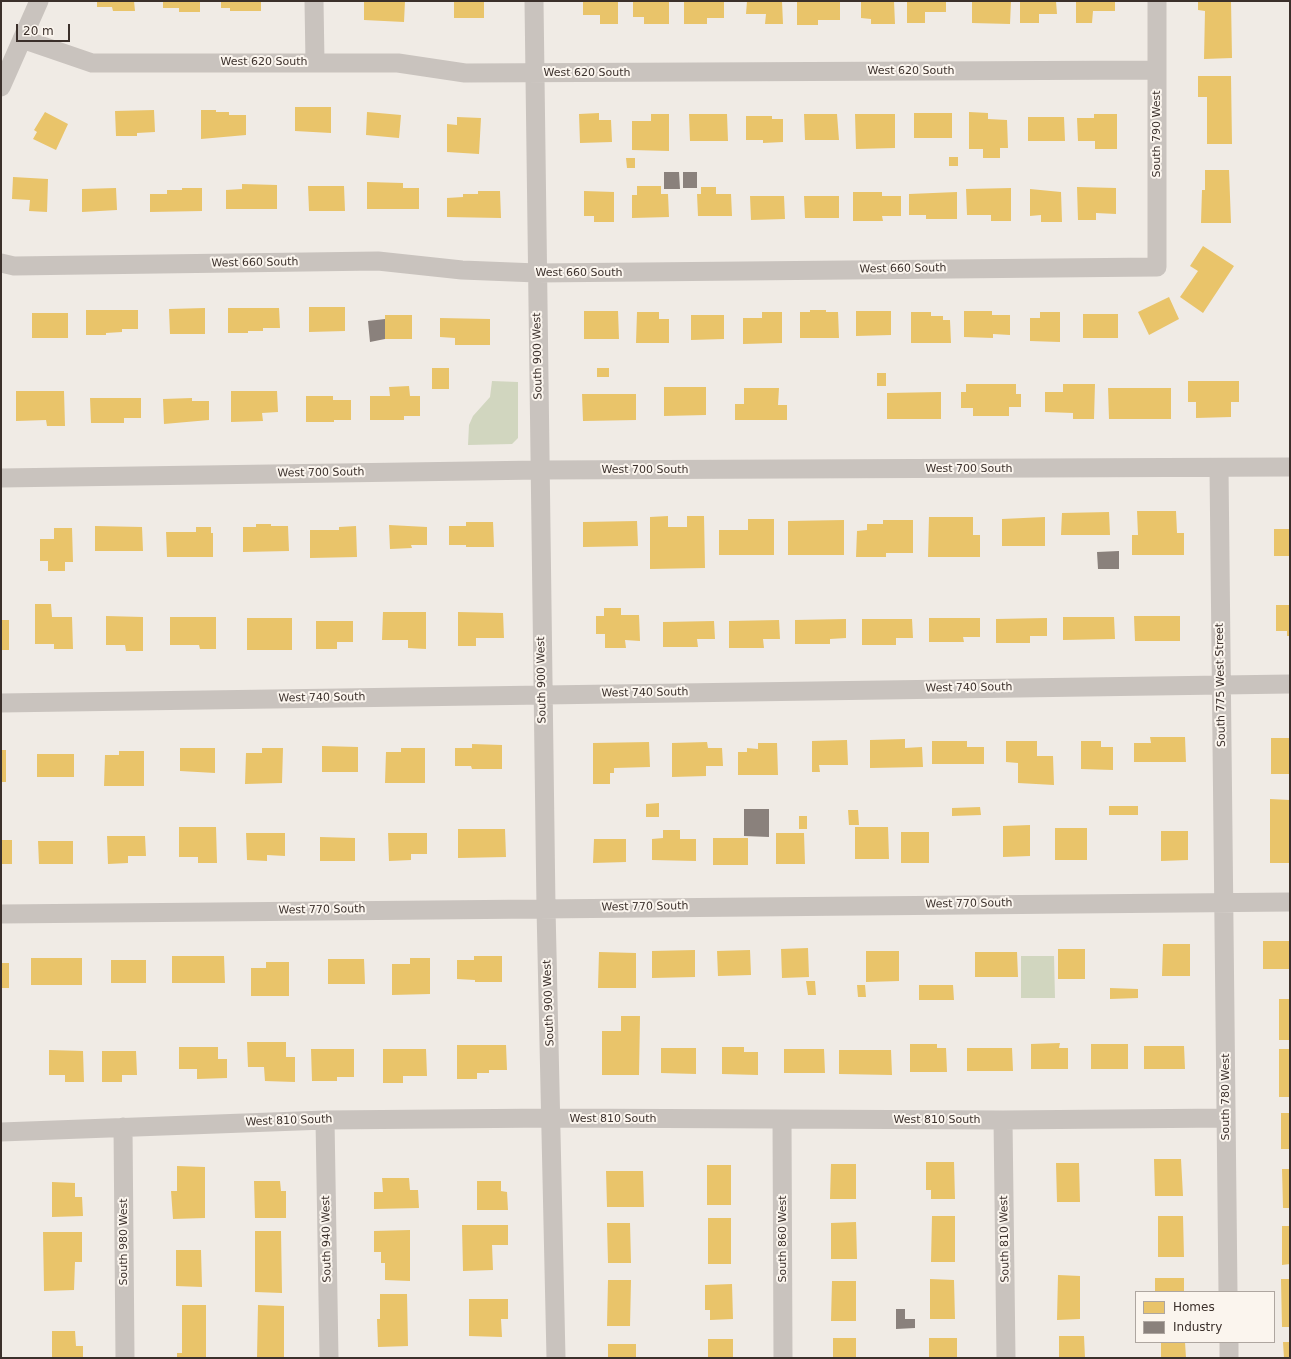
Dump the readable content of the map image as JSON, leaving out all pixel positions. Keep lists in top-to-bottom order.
{
  "streets": {
    "street": [
      "West 620 South",
      "South 790 West",
      "West 660 South",
      "South 900 West",
      "West 700 South",
      "South 775 West Street",
      "West 740 South",
      "West 770 South",
      "South 780 West",
      "West 810 South",
      "South 940 West",
      "South 860 West",
      "South 810 West",
      "South 980 West"
    ]
  },
  "crossings": [
    ["West 620 South", "South 790 West"],
    ["West 620 South", "South 900 West"],
    ["South 790 West", "West 660 South"],
    ["West 660 South", "South 900 West"],
    ["South 900 West", "West 700 South"],
    ["South 900 West", "West 740 South"],
    ["South 900 West", "West 770 South"],
    ["South 900 West", "West 810 South"],
    ["West 700 South", "South 775 West Street"],
    ["South 775 West Street", "West 740 South"],
    ["South 775 West Street", "West 770 South"],
    ["South 775 West Street", "South 780 West"],
    ["West 770 South", "South 780 West"],
    ["South 780 West", "West 810 South"],
    ["West 810 South", "South 940 West"],
    ["West 810 South", "South 860 West"],
    ["West 810 South", "South 810 West"],
    ["West 810 South", "South 980 West"]
  ],
  "legend": ["Homes", "Industry"],
  "scale_bar": "20 m"
}
